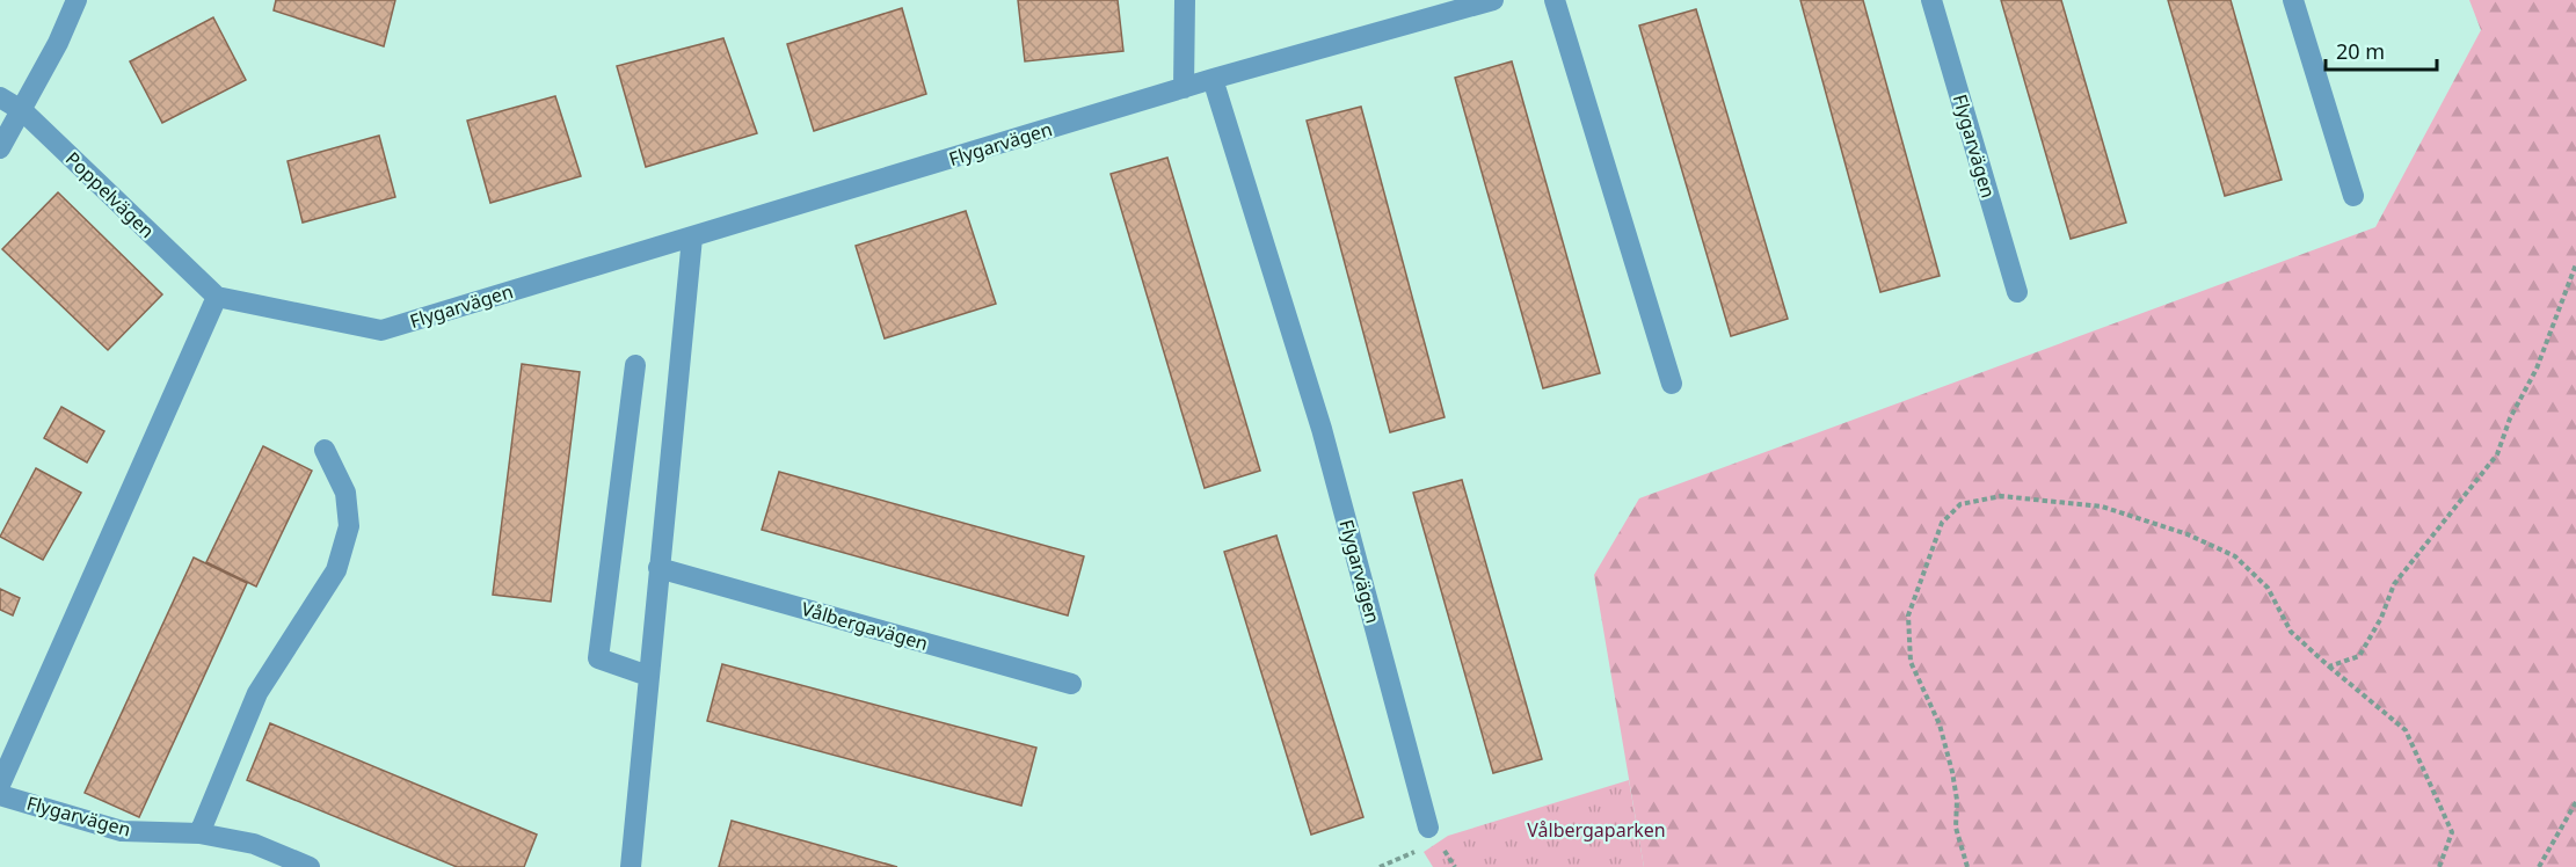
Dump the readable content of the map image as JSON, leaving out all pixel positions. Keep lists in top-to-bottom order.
{
  "streets": {
    "street": ["Flygarvägen", "Poppelvägen", "Vålbergavägen"]
  },
  "crossings": [
    ["Flygarvägen", "Poppelvägen"]
  ],
  "parks": ["Vålbergaparken"],
  "scale_bar": "20 m"
}
